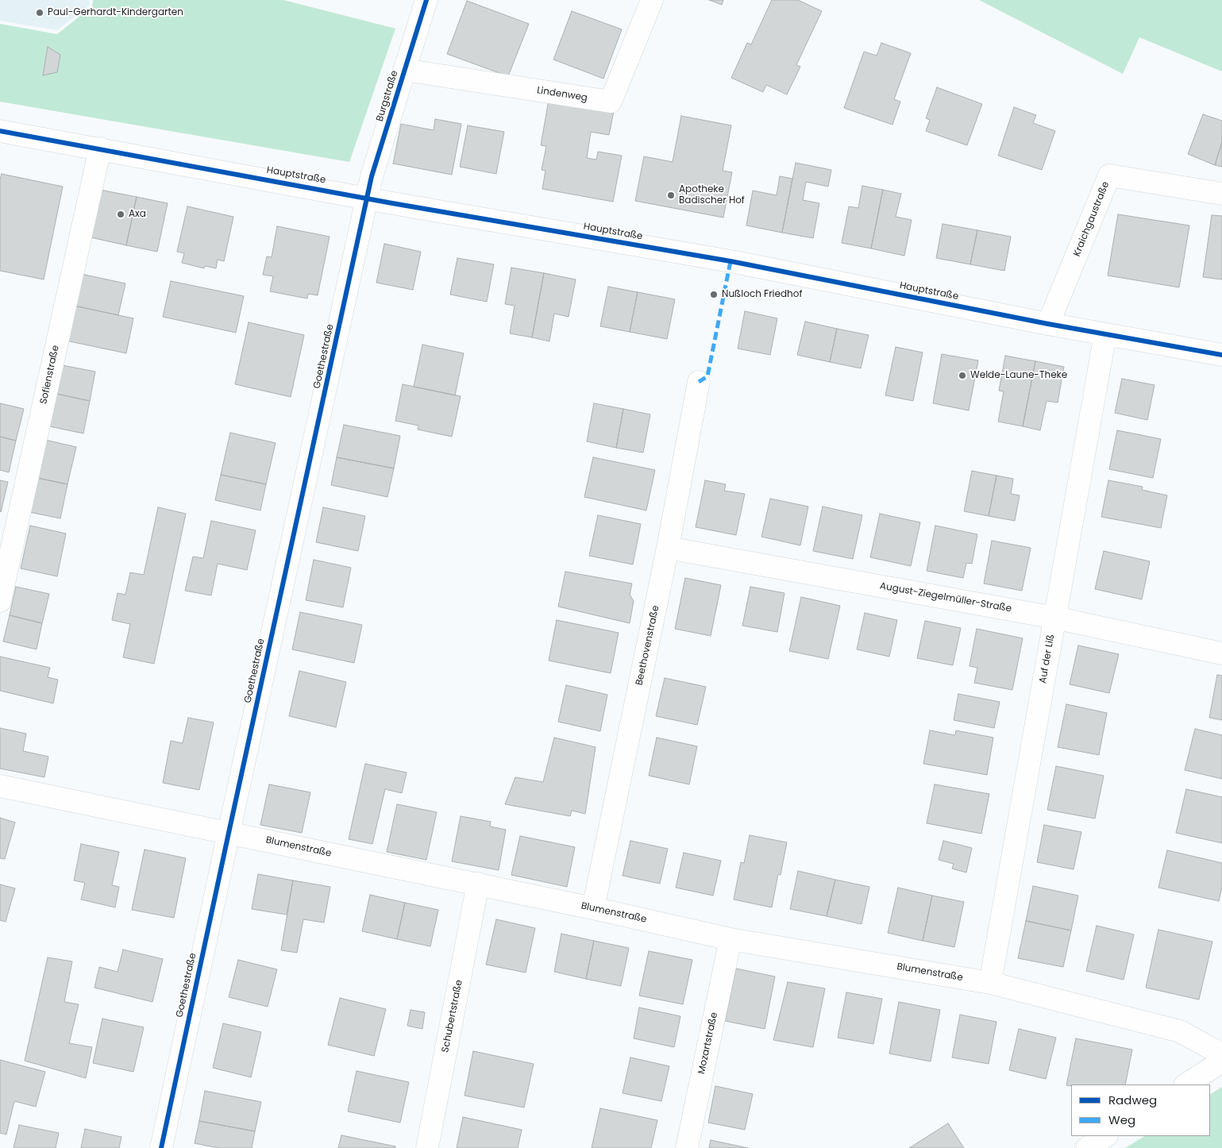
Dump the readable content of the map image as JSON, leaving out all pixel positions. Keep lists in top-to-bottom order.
{
  "streets": {
    "street": [
      "Lindenweg",
      "Burgstraße",
      "Hauptstraße",
      "Kraichgaustraße",
      "Goethestraße",
      "Sofienstraße",
      "August-Ziegelmüller-Straße",
      "Beethovenstraße",
      "Auf der Liß",
      "Blumenstraße",
      "Schubertstraße",
      "Mozartstraße"
    ]
  },
  "crossings": [
    ["Lindenweg", "Burgstraße"],
    ["Burgstraße", "Hauptstraße"],
    ["Burgstraße", "Goethestraße"],
    ["Hauptstraße", "Kraichgaustraße"],
    ["Hauptstraße", "Goethestraße"],
    ["Hauptstraße", "Sofienstraße"],
    ["Hauptstraße", "Auf der Liß"],
    ["Goethestraße", "Blumenstraße"],
    ["August-Ziegelmüller-Straße", "Beethovenstraße"],
    ["August-Ziegelmüller-Straße", "Auf der Liß"],
    ["Beethovenstraße", "Blumenstraße"],
    ["Auf der Liß", "Blumenstraße"],
    ["Blumenstraße", "Schubertstraße"],
    ["Blumenstraße", "Mozartstraße"]
  ],
  "places": [
    "Paul-Gerhardt-Kindergarten",
    "Apotheke Badischer Hof",
    "Axa",
    "Nußloch Friedhof",
    "Welde-Laune-Theke"
  ],
  "legend": ["Radweg", "Weg"]
}
